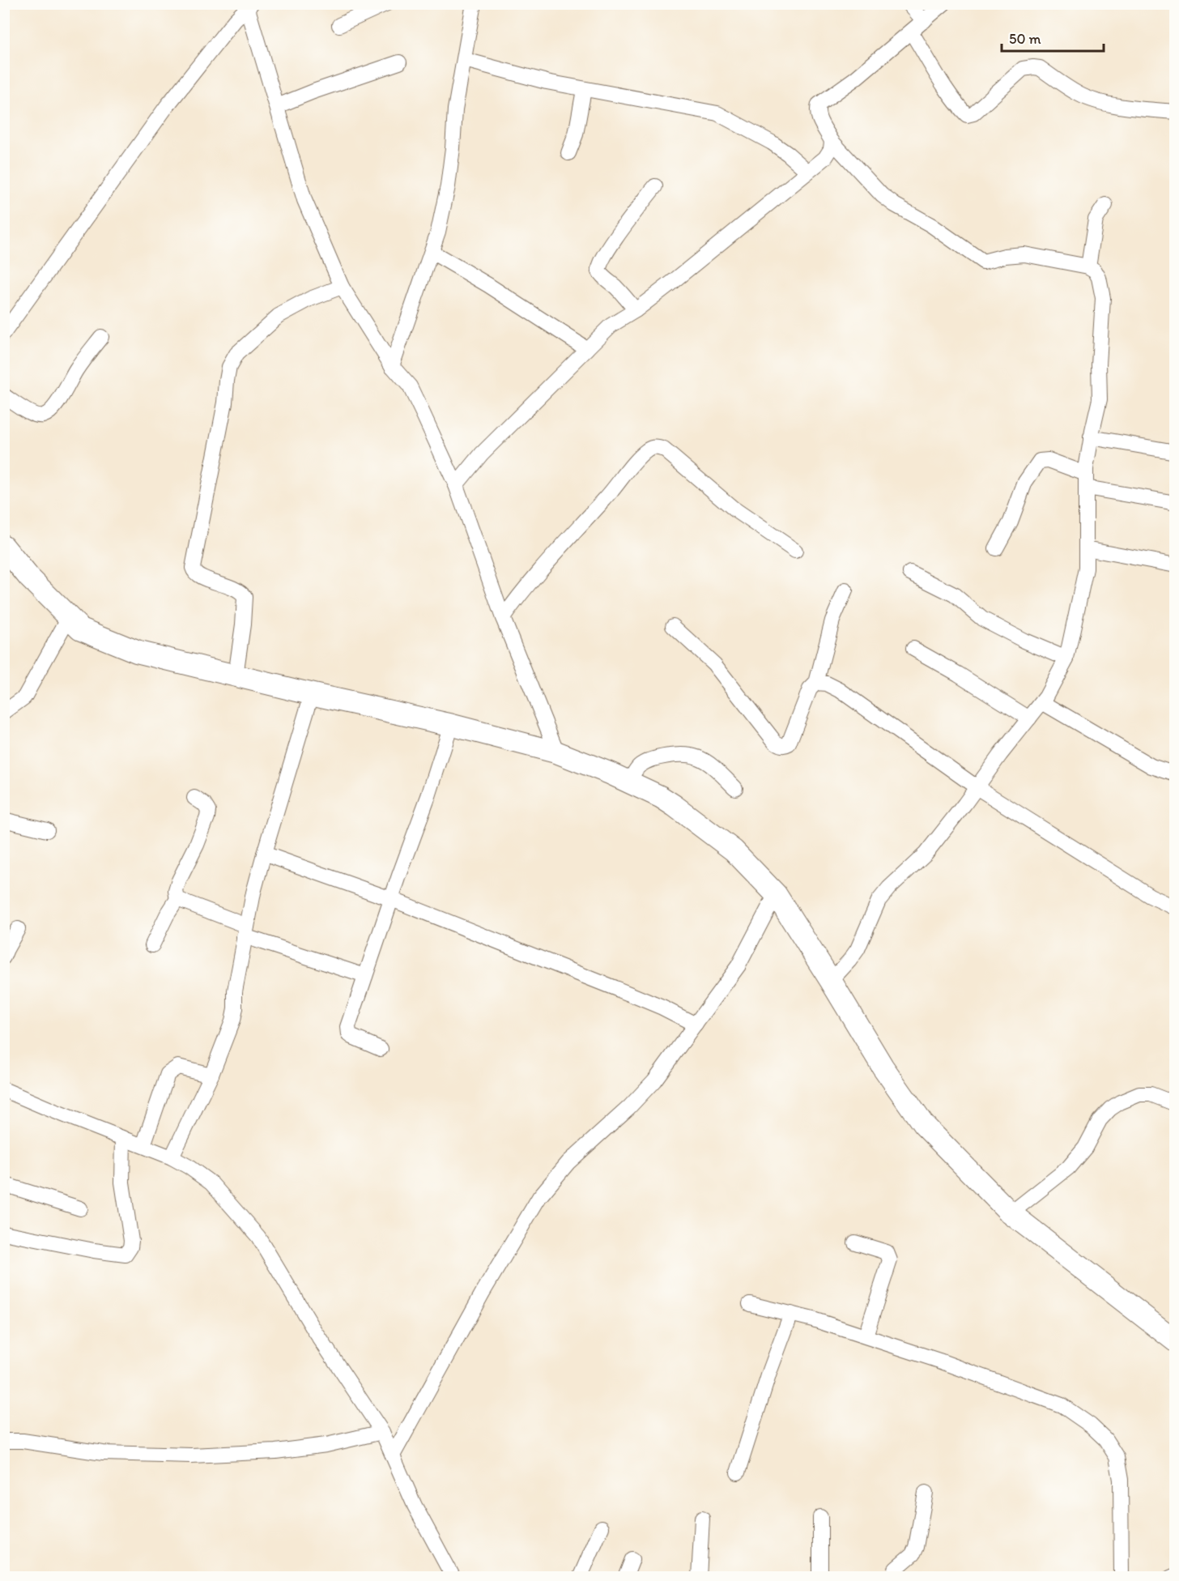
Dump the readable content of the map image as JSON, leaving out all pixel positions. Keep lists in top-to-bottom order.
{
  "scale_bar": "50 m"
}
